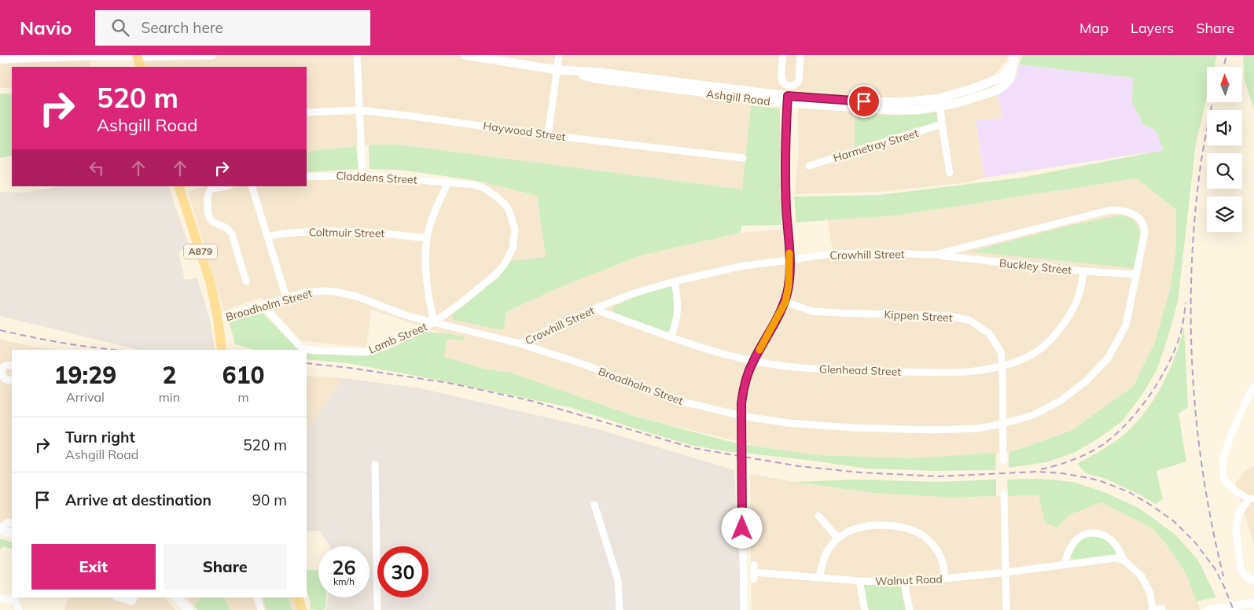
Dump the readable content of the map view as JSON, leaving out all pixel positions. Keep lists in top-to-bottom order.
{
  "streets": {
    "main road": ["A879"],
    "street": [
      "Ashgill Road",
      "Haywood Street",
      "Harmetray Street",
      "Claddens Street",
      "Coltmuir Street",
      "Crowhill Street",
      "Buckley Street",
      "Broadholm Street",
      "Kippen Street",
      "Lamb Street",
      "Glenhead Street",
      "Walnut Road"
    ]
  },
  "crossings": [
    ["Claddens Street", "Broadholm Street"],
    ["Claddens Street", "Lamb Street"],
    ["A879", "Broadholm Street"],
    ["Crowhill Street", "Buckley Street"],
    ["Crowhill Street", "Broadholm Street"],
    ["Crowhill Street", "Glenhead Street"],
    ["Buckley Street", "Broadholm Street"],
    ["Buckley Street", "Glenhead Street"],
    ["Broadholm Street", "Kippen Street"],
    ["Broadholm Street", "Lamb Street"],
    ["Kippen Street", "Glenhead Street"]
  ],
  "north": "top",
  "page": {
    "header": "Navio",
    "search": "Search here",
    "nav": ["Map", "Layers", "Share"],
    "turn": ["520 m", "Ashgill Road"],
    "eta": [
      "19:29",
      "Arrival",
      "2",
      "min",
      "610",
      "m"
    ],
    "list": [
      {
        "name": "Turn right",
        "note": "Ashgill Road",
        "value": "520 m"
      },
      {
        "name": "Arrive at destination",
        "value": "90 m"
      }
    ],
    "buttons": ["Exit", "Share"],
    "speed": "26 km/h",
    "limit": "30"
  }
}
